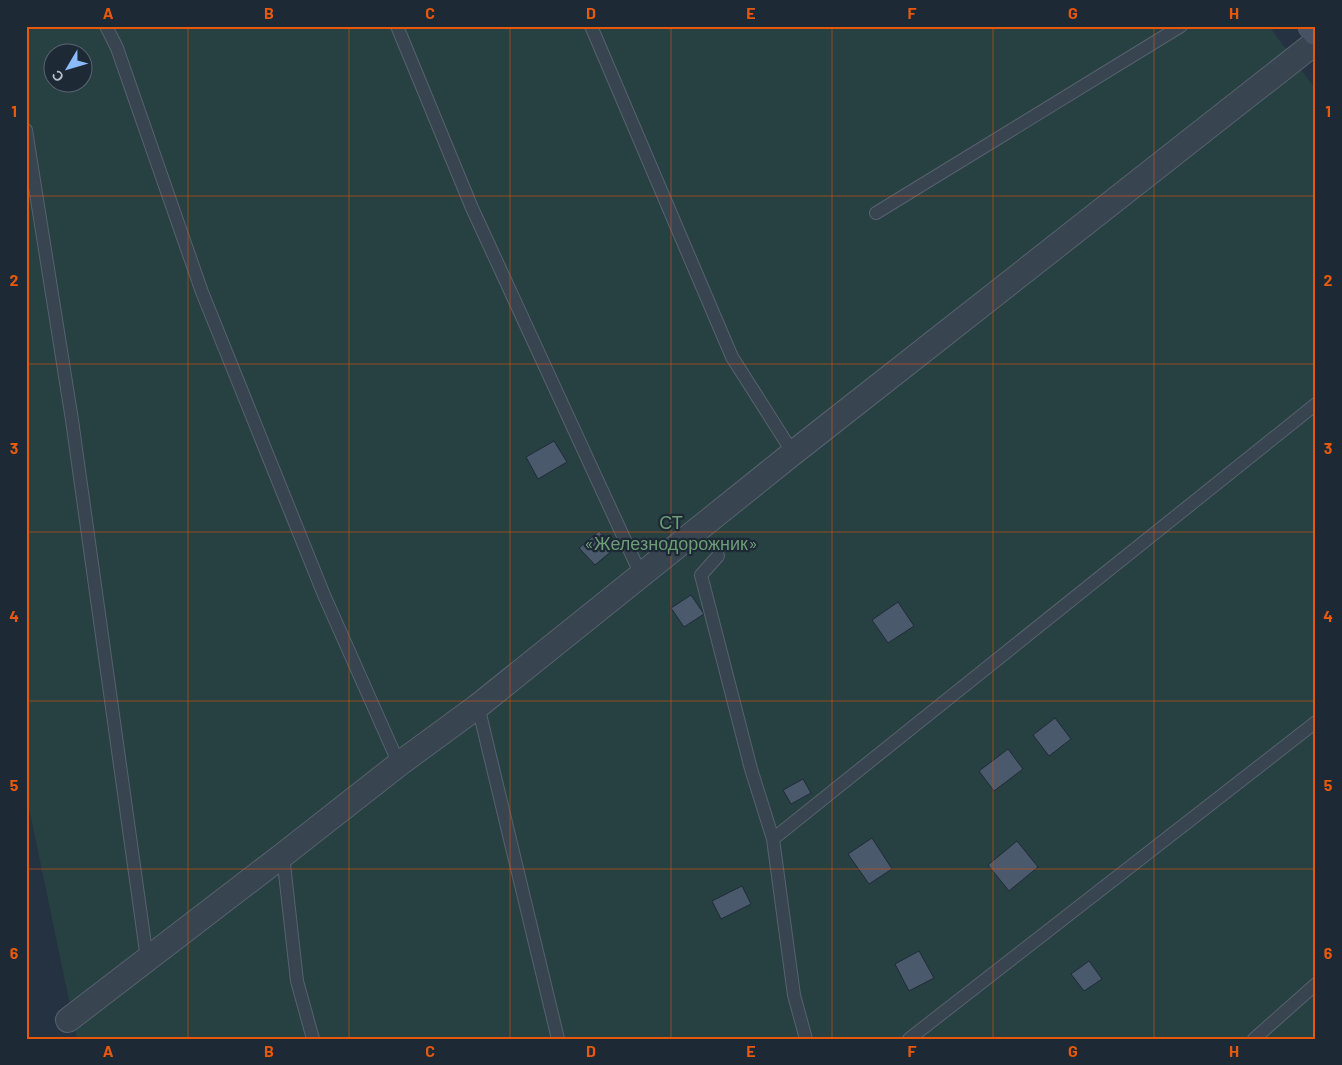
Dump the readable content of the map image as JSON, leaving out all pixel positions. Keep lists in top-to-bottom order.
{
  "parks": ["СТ «Железнодорожник»"],
  "north": "bottom left",
  "grid": {
    "columns": [
      "A",
      "B",
      "C",
      "D",
      "E",
      "F",
      "G",
      "H"
    ],
    "rows": [
      "1",
      "2",
      "3",
      "4",
      "5",
      "6"
    ]
  }
}
